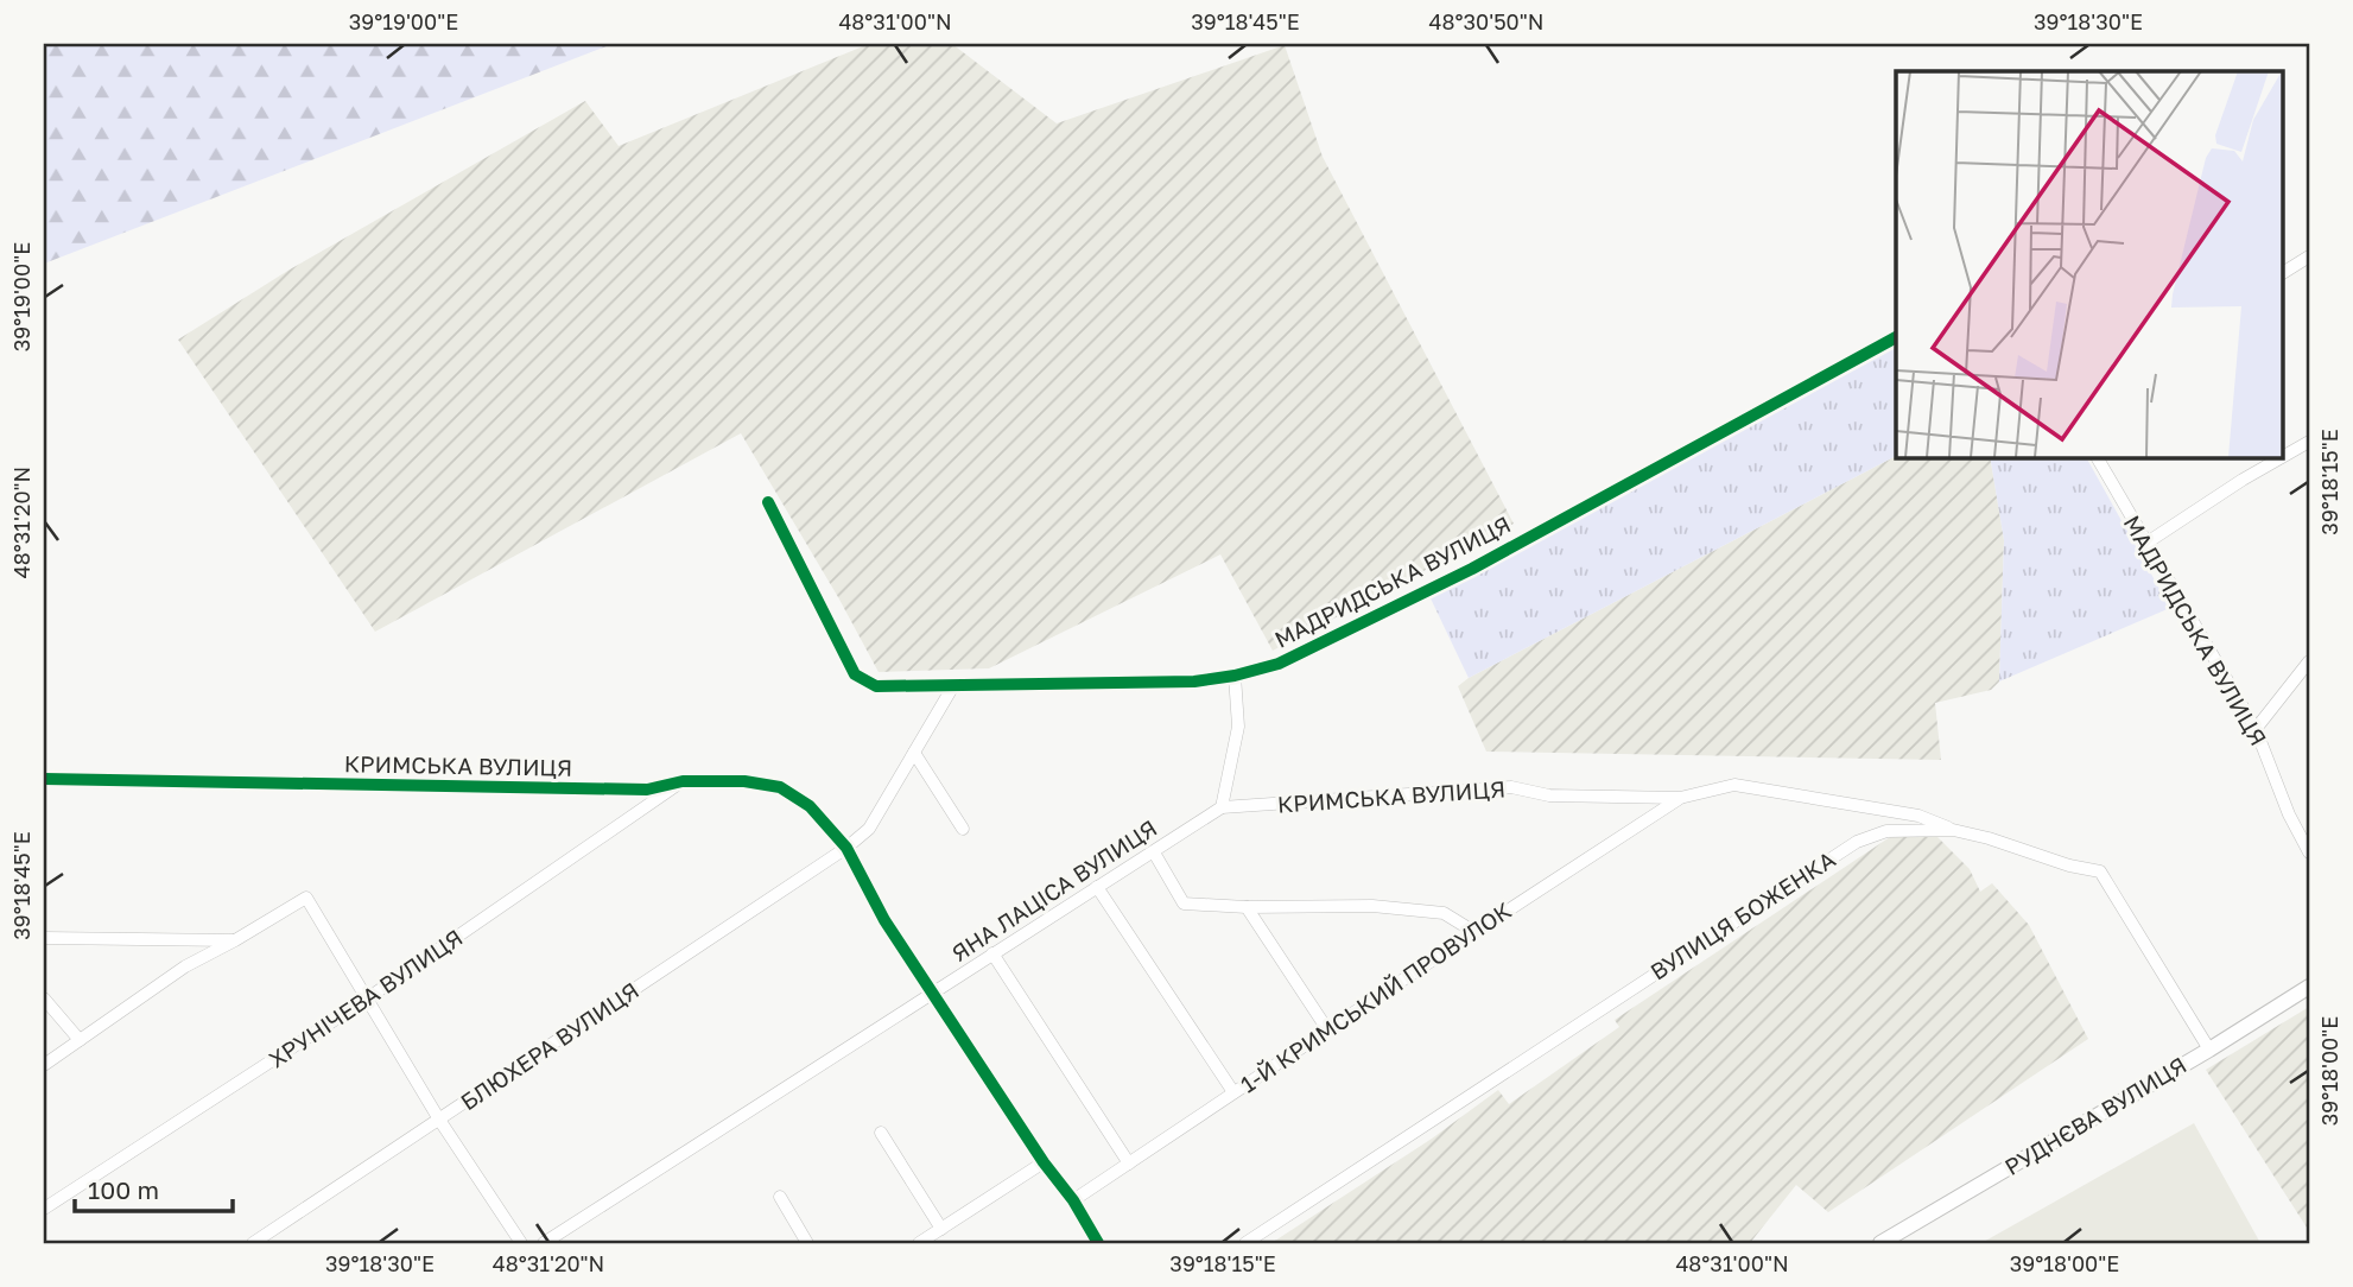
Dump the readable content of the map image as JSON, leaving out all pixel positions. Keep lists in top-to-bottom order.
{
  "streets": {
    "street": [
      "МАДРИДСЬКА ВУЛИЦЯ",
      "КРИМСЬКА ВУЛИЦЯ",
      "ЯНА ЛАЦІСА ВУЛИЦЯ",
      "ВУЛИЦЯ БОЖЕНКА",
      "1-Й КРИМСЬКИЙ ПРОВУЛОК",
      "ХРУНІЧЕВА ВУЛИЦЯ",
      "БЛЮХЕРА ВУЛИЦЯ",
      "РУДНЄВА ВУЛИЦЯ"
    ]
  },
  "crossings": [
    ["МАДРИДСЬКА ВУЛИЦЯ", "БЛЮХЕРА ВУЛИЦЯ"],
    ["КРИМСЬКА ВУЛИЦЯ", "ЯНА ЛАЦІСА ВУЛИЦЯ"],
    ["КРИМСЬКА ВУЛИЦЯ", "ВУЛИЦЯ БОЖЕНКА"],
    ["КРИМСЬКА ВУЛИЦЯ", "1-Й КРИМСЬКИЙ ПРОВУЛОК"],
    ["КРИМСЬКА ВУЛИЦЯ", "ХРУНІЧЕВА ВУЛИЦЯ"],
    ["КРИМСЬКА ВУЛИЦЯ", "БЛЮХЕРА ВУЛИЦЯ"],
    ["ВУЛИЦЯ БОЖЕНКА", "РУДНЄВА ВУЛИЦЯ"]
  ],
  "scale_bar": "100 m",
  "coordinates": [
    "39°19'00\"E",
    "48°31'00\"N",
    "39°18'45\"E",
    "48°30'50\"N",
    "39°18'30\"E",
    "39°18'15\"E",
    "48°31'20\"N",
    "39°18'00\"E"
  ]
}
